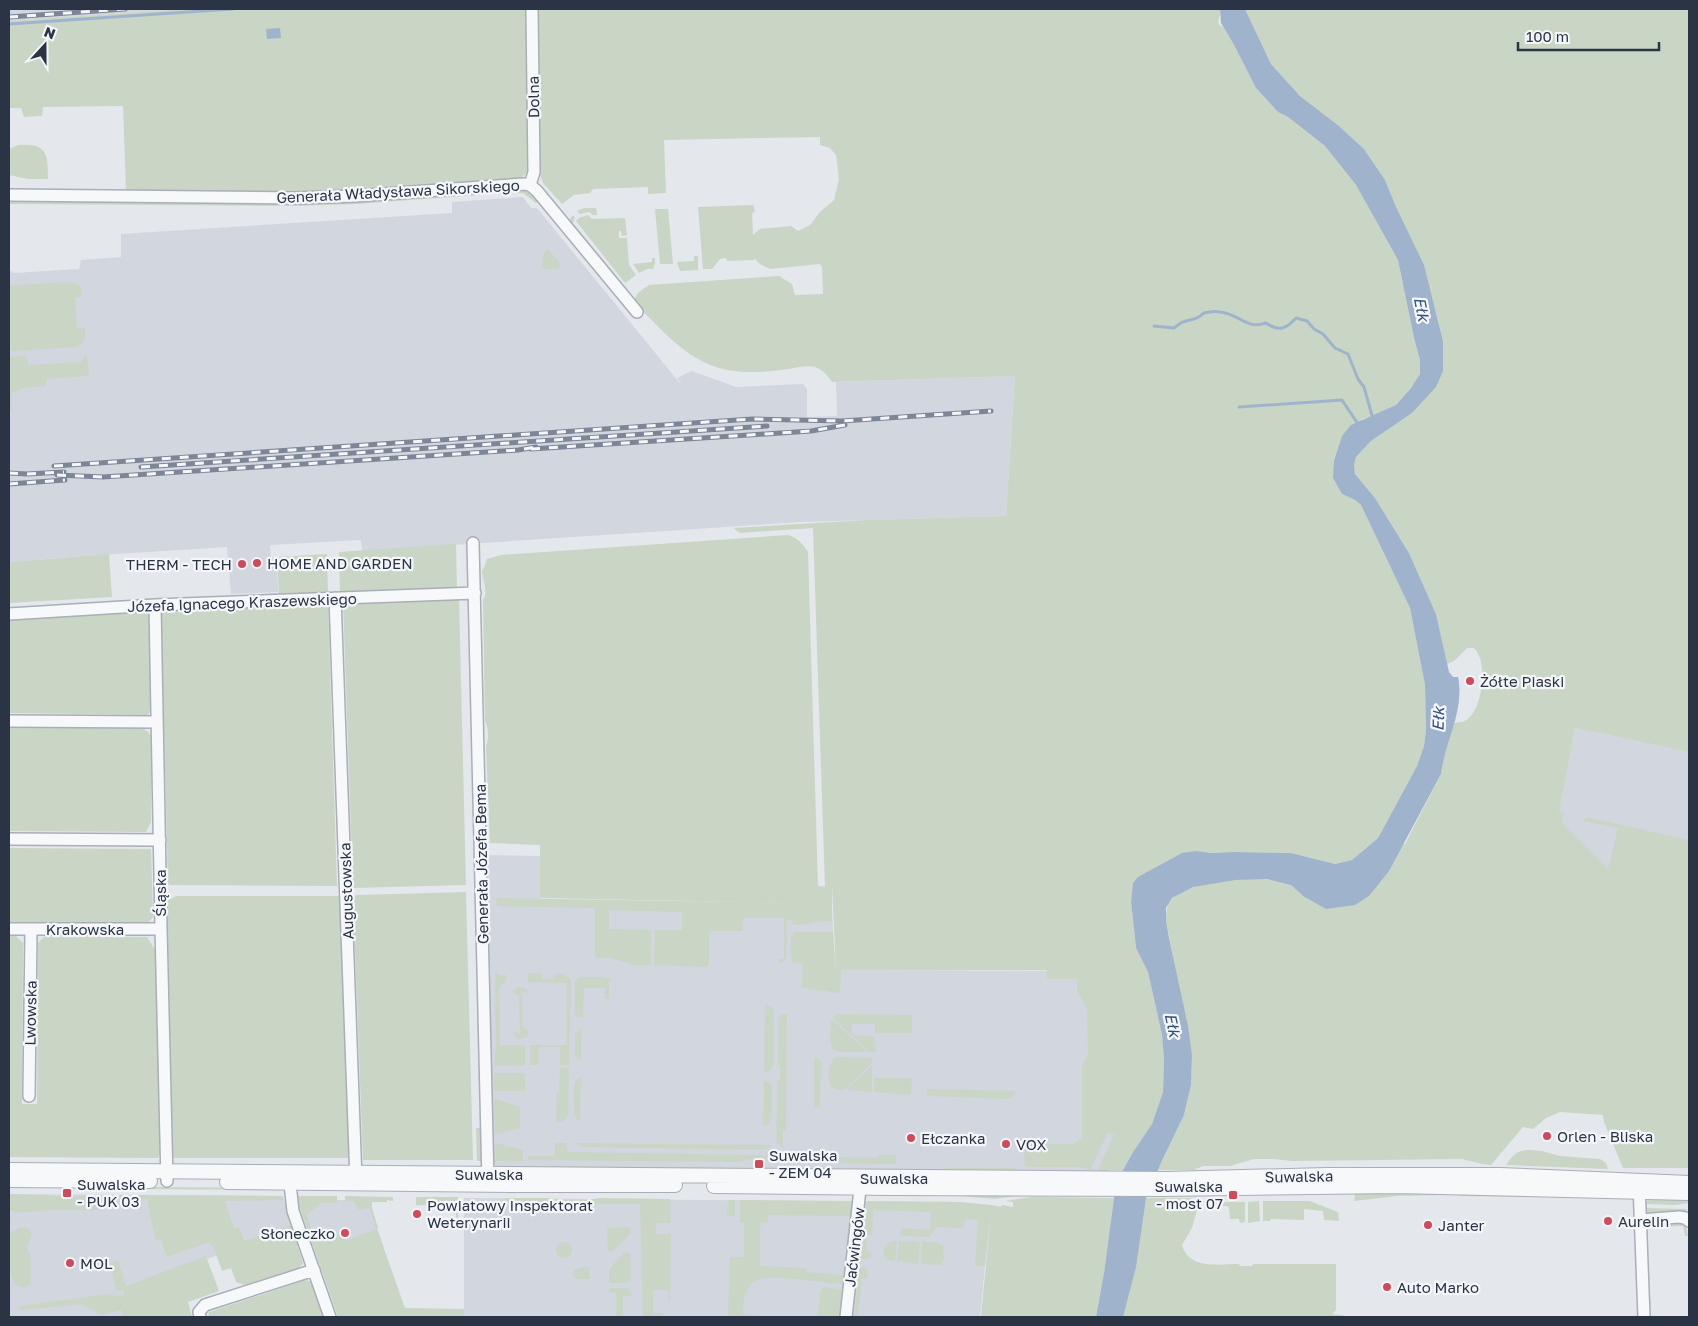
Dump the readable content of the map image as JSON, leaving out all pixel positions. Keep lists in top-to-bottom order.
{
  "streets": {
    "street": [
      "Dolna",
      "Generała Władysława Sikorskiego",
      "Józefa Ignacego Kraszewskiego",
      "Generała Józefa Bema",
      "Augustowska",
      "Śląska",
      "Krakowska",
      "Lwowska",
      "Suwalska",
      "Jaćwingów"
    ]
  },
  "crossings": [
    ["Dolna", "Generała Władysława Sikorskiego"],
    ["Józefa Ignacego Kraszewskiego", "Generała Józefa Bema"],
    ["Józefa Ignacego Kraszewskiego", "Augustowska"],
    ["Józefa Ignacego Kraszewskiego", "Śląska"],
    ["Generała Józefa Bema", "Suwalska"],
    ["Augustowska", "Suwalska"],
    ["Śląska", "Krakowska"],
    ["Śląska", "Suwalska"],
    ["Krakowska", "Lwowska"],
    ["Suwalska", "Jaćwingów"]
  ],
  "water": ["Ełk"],
  "places": {
    "other": [
      "HOME AND GARDEN",
      "THERM - TECH",
      "Żółte Piaski",
      "Orlen - Bliska",
      "Ełczanka",
      "VOX",
      "Powiatowy Inspektorat Weterynarii",
      "Aurelin",
      "Janter",
      "Słoneczko",
      "MOL",
      "Auto Marko"
    ],
    "transit": ["Suwalska - ZEM 04", "Suwalska - PUK 03", "Suwalska - most 07"]
  },
  "scale_bar": "100 m",
  "north": "top"
}
